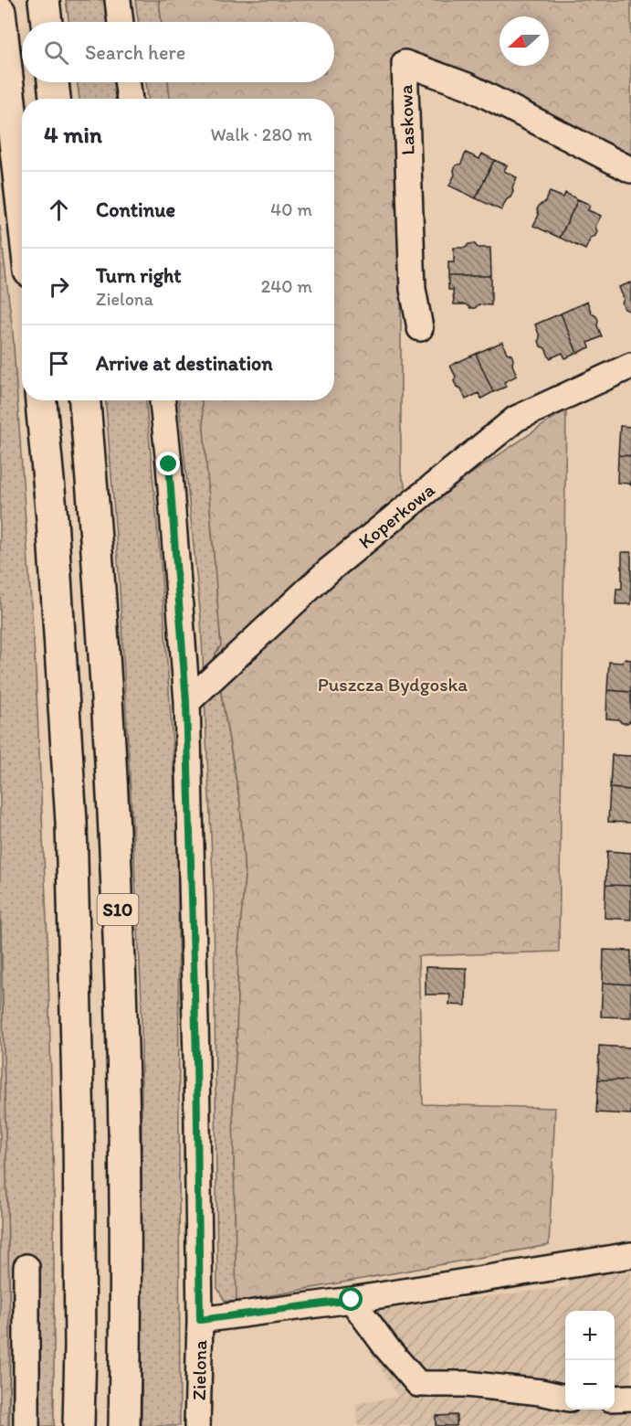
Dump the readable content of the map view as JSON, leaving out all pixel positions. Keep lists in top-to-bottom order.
{
  "streets": {
    "highway": ["S10"],
    "street": ["Laskowa", "Koperkowa", "Zielona"]
  },
  "crossings": [
    ["Koperkowa", "Zielona"]
  ],
  "parks": ["Puszcza Bydgoska"],
  "north": "left",
  "page": {
    "search": "Search here",
    "heading": ["4 min", "Walk · 280 m"],
    "list": [
      ["Continue", "40 m"],
      ["Turn right", "Zielona", "240 m"],
      "Arrive at destination"
    ],
    "map_buttons": ["+", "−"]
  }
}
